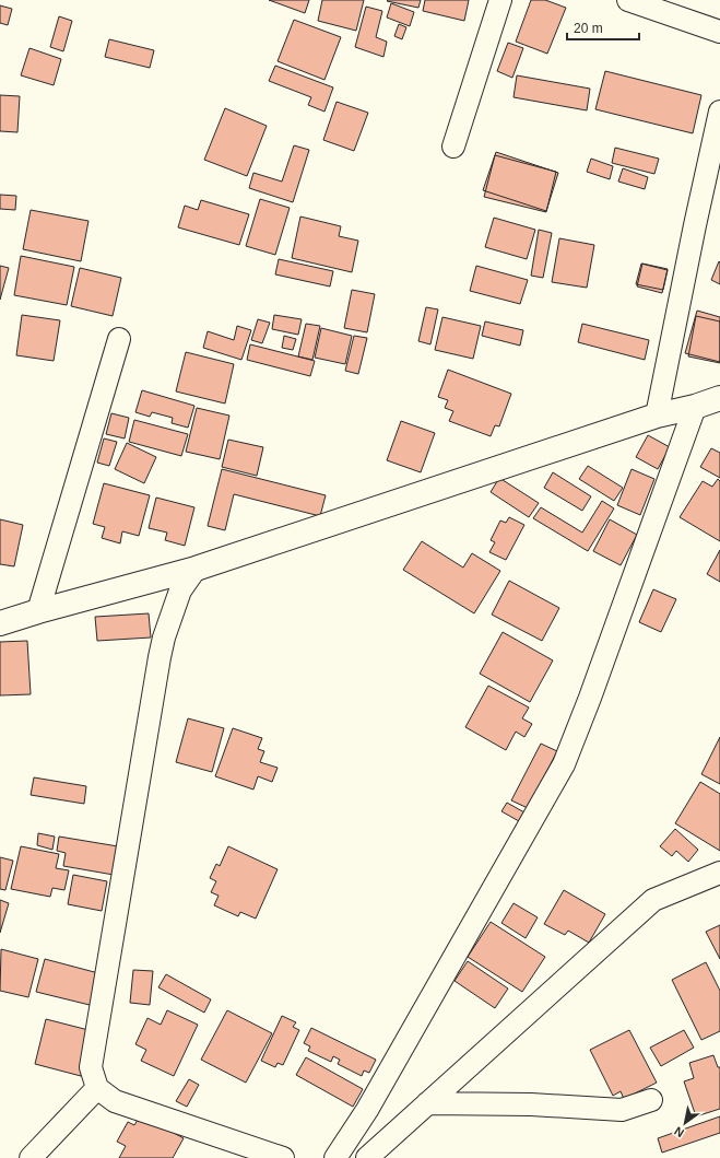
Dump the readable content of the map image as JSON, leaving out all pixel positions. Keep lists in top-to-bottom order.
{
  "scale_bar": "20 m",
  "north": "bottom left"
}
